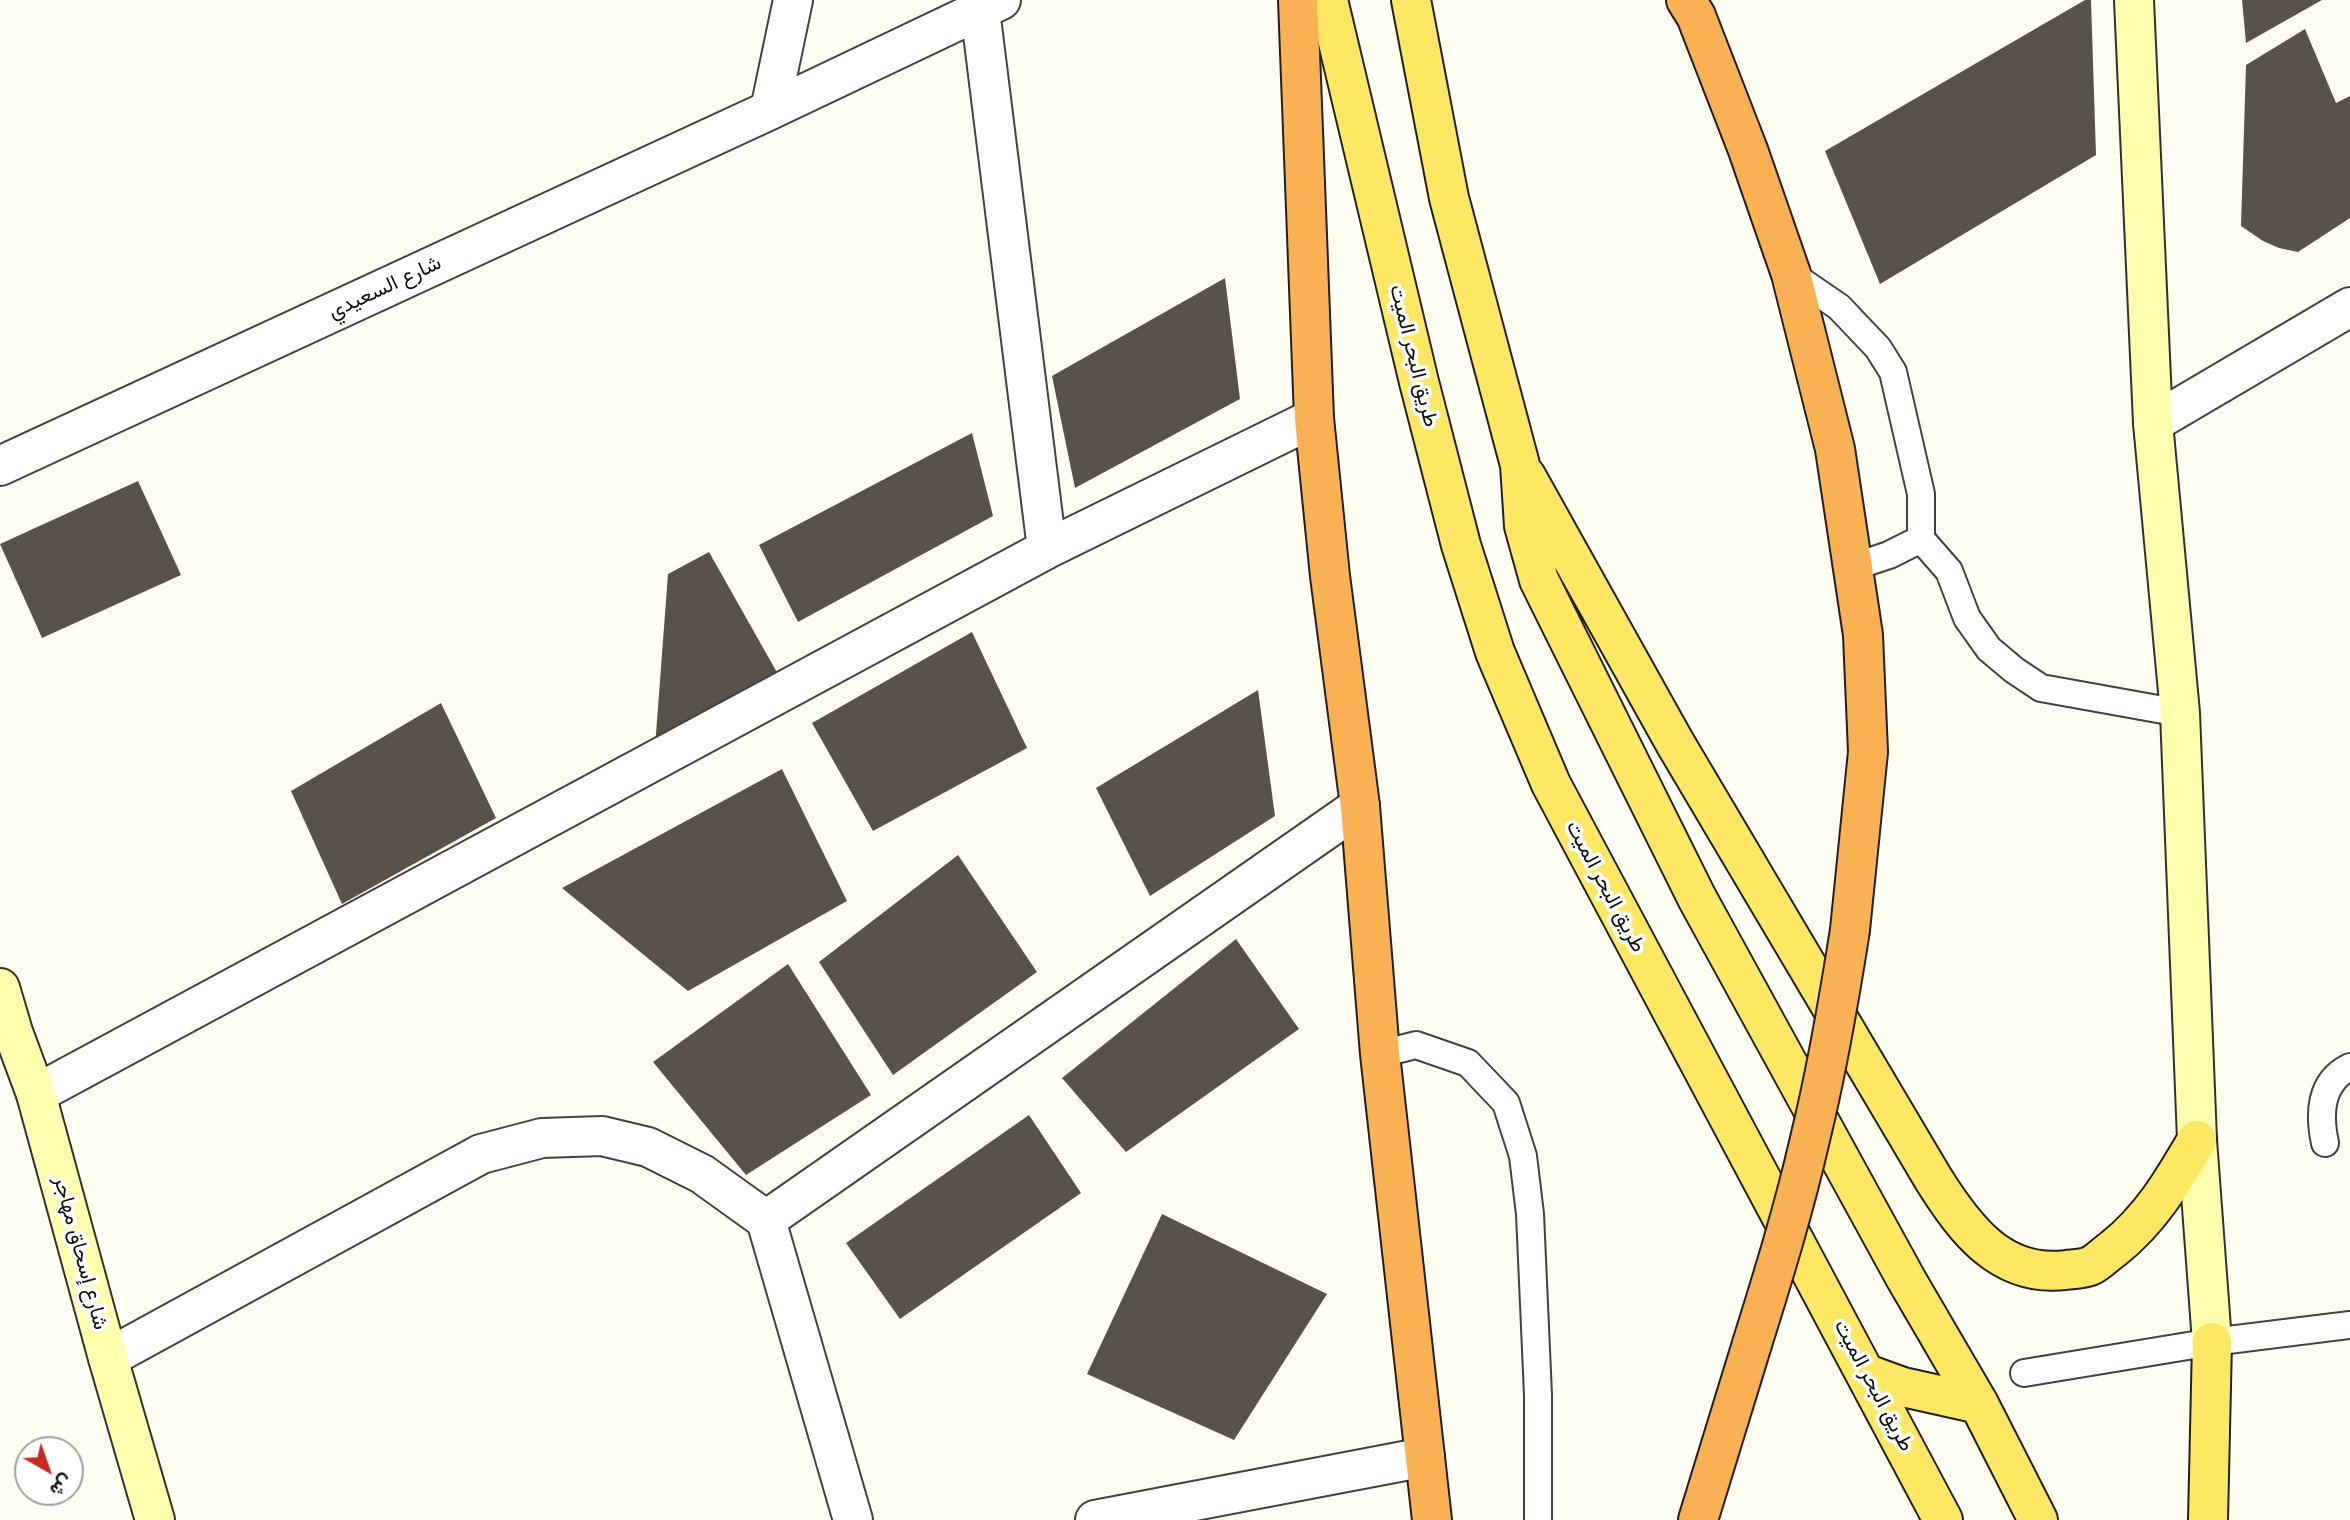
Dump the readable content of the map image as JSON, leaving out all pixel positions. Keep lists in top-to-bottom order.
{
  "streets": {
    "main road": ["طريق البحر الميت"],
    "street": ["شارع السعيدي", "شارع إسحاق مهاجر"]
  },
  "north": "bottom right"
}
